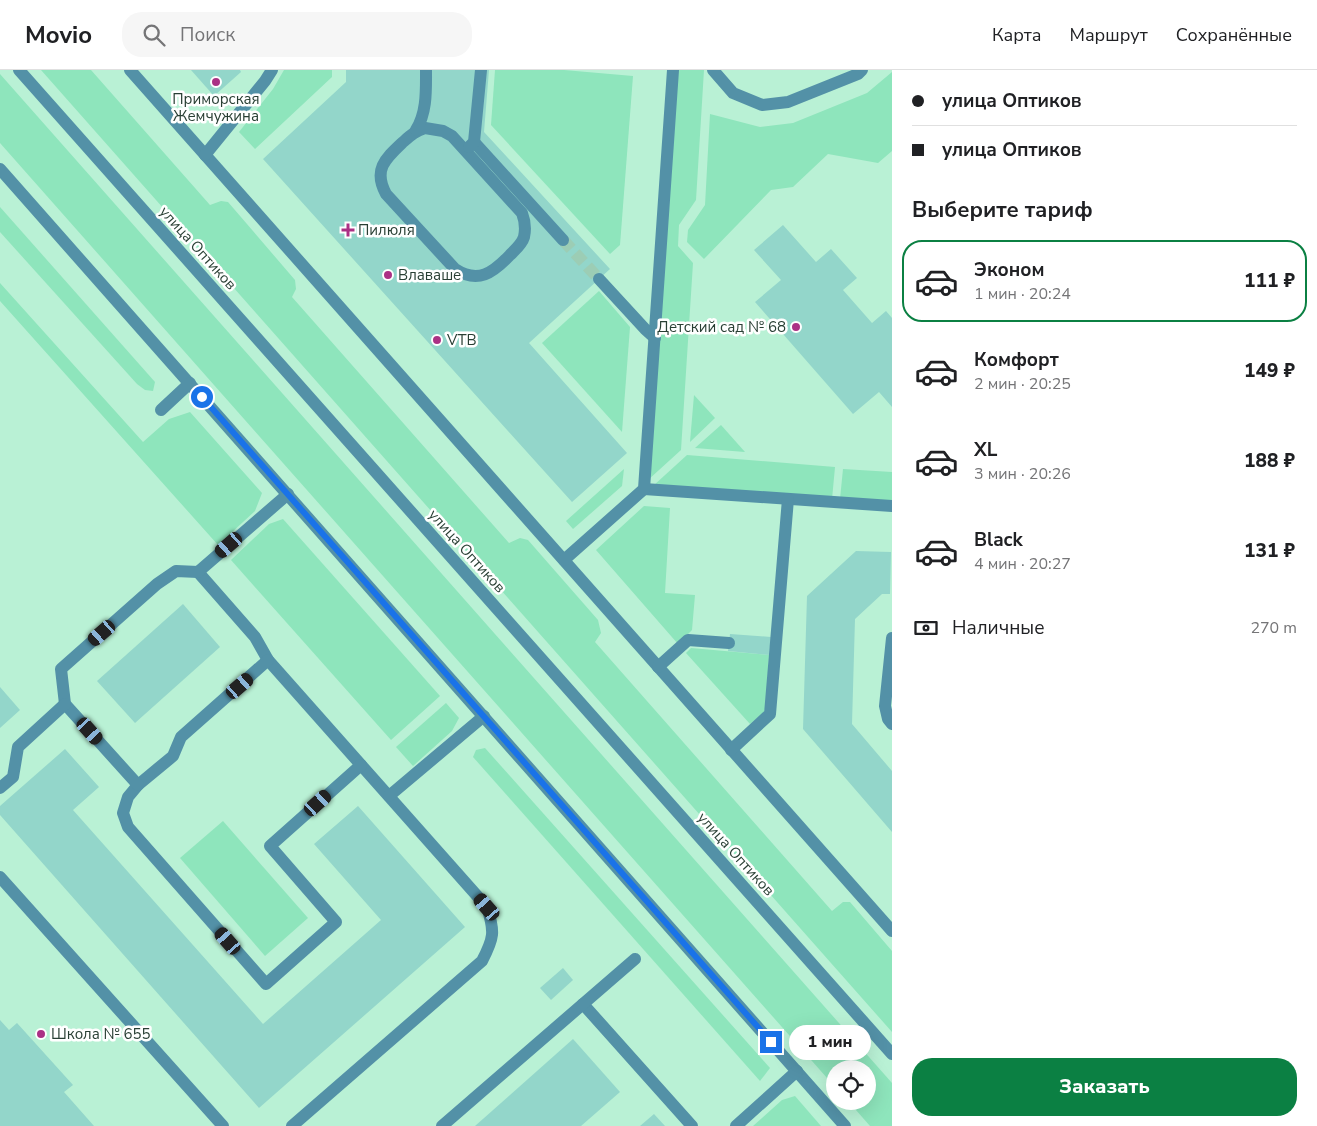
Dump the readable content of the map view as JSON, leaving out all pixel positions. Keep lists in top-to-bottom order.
{
  "streets": {
    "street": ["улица Оптиков"]
  },
  "places": {
    "other": [
      "Приморская Жемчужина",
      "Влаваше",
      "Детский сад № 68",
      "VTB",
      "Школа № 655"
    ],
    "health": ["Пилюля"]
  },
  "page": {
    "header": "Movio",
    "search": "Поиск",
    "nav": ["Карта", "Маршрут", "Сохранённые"],
    "banner": ["улица Оптиков", "улица Оптиков"],
    "heading": "Выберите тариф",
    "list": [
      {
        "name": "Эконом",
        "note": "1 мин · 20:24",
        "value": "111 ₽"
      },
      {
        "name": "Комфорт",
        "note": "2 мин · 20:25",
        "value": "149 ₽"
      },
      {
        "name": "XL",
        "note": "3 мин · 20:26",
        "value": "188 ₽"
      },
      {
        "name": "Black",
        "note": "4 мин · 20:27",
        "value": "131 ₽"
      }
    ],
    "pay": ["Наличные", "270 m"],
    "bubble": "1 мин",
    "buttons": "Заказать"
  }
}
